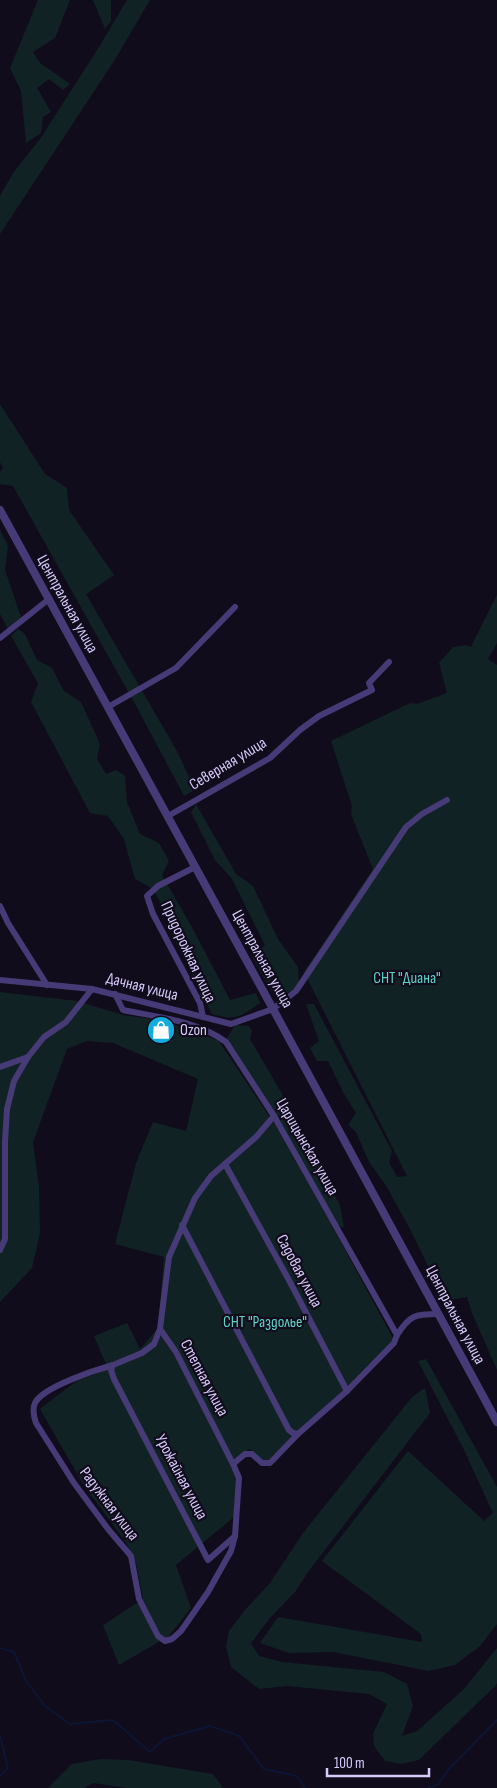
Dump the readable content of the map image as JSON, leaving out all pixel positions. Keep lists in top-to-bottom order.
{
  "streets": {
    "street": [
      "Центральная улица",
      "Северная улица",
      "Придорожная улица",
      "Дачная улица",
      "Царицынская улица",
      "Садовая улица",
      "Степная улица",
      "Урожайная улица",
      "Радужная улица"
    ]
  },
  "crossings": [
    ["Центральная улица", "Северная улица"],
    ["Центральная улица", "Придорожная улица"],
    ["Центральная улица", "Дачная улица"],
    ["Придорожная улица", "Дачная улица"],
    ["Дачная улица", "Царицынская улица"],
    ["Царицынская улица", "Степная улица"],
    ["Садовая улица", "Степная улица"],
    ["Степная улица", "Урожайная улица"],
    ["Урожайная улица", "Радужная улица"]
  ],
  "parks": ["СНТ \"Диана\"", "СНТ \"Раздолье\""],
  "places": {
    "shop": ["Ozon"]
  },
  "scale_bar": "100 m"
}
